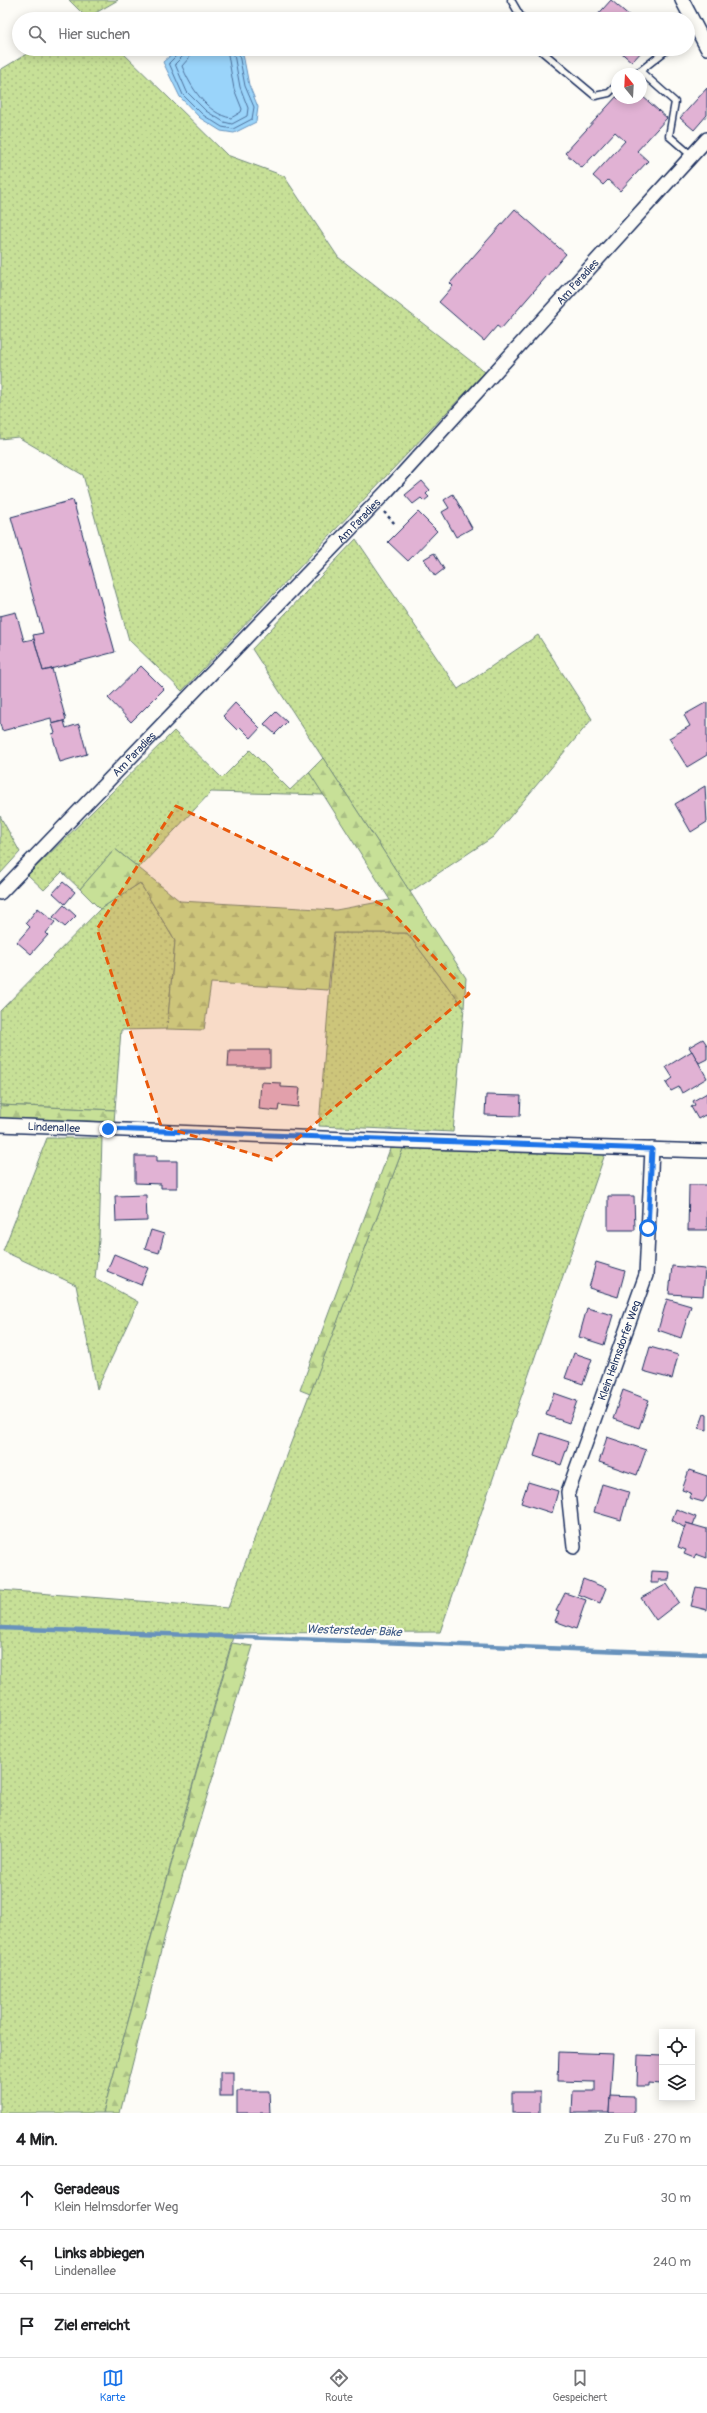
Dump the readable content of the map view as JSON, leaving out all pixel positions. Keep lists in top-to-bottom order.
{
  "streets": {
    "street": ["Am Paradies", "Lindenallee", "Klein Helmsdorfer Weg"]
  },
  "crossings": [
    ["Lindenallee", "Klein Helmsdorfer Weg"]
  ],
  "water": ["Westersteder Bäke"],
  "north": "top",
  "page": {
    "search": "Hier suchen",
    "heading": ["4 Min.", "Zu Fuß · 270 m"],
    "list": [
      ["Geradeaus", "Klein Helmsdorfer Weg", "30 m"],
      ["Links abbiegen", "Lindenallee", "240 m"],
      "Ziel erreicht"
    ],
    "nav": ["Karte", "Route", "Gespeichert"]
  }
}
